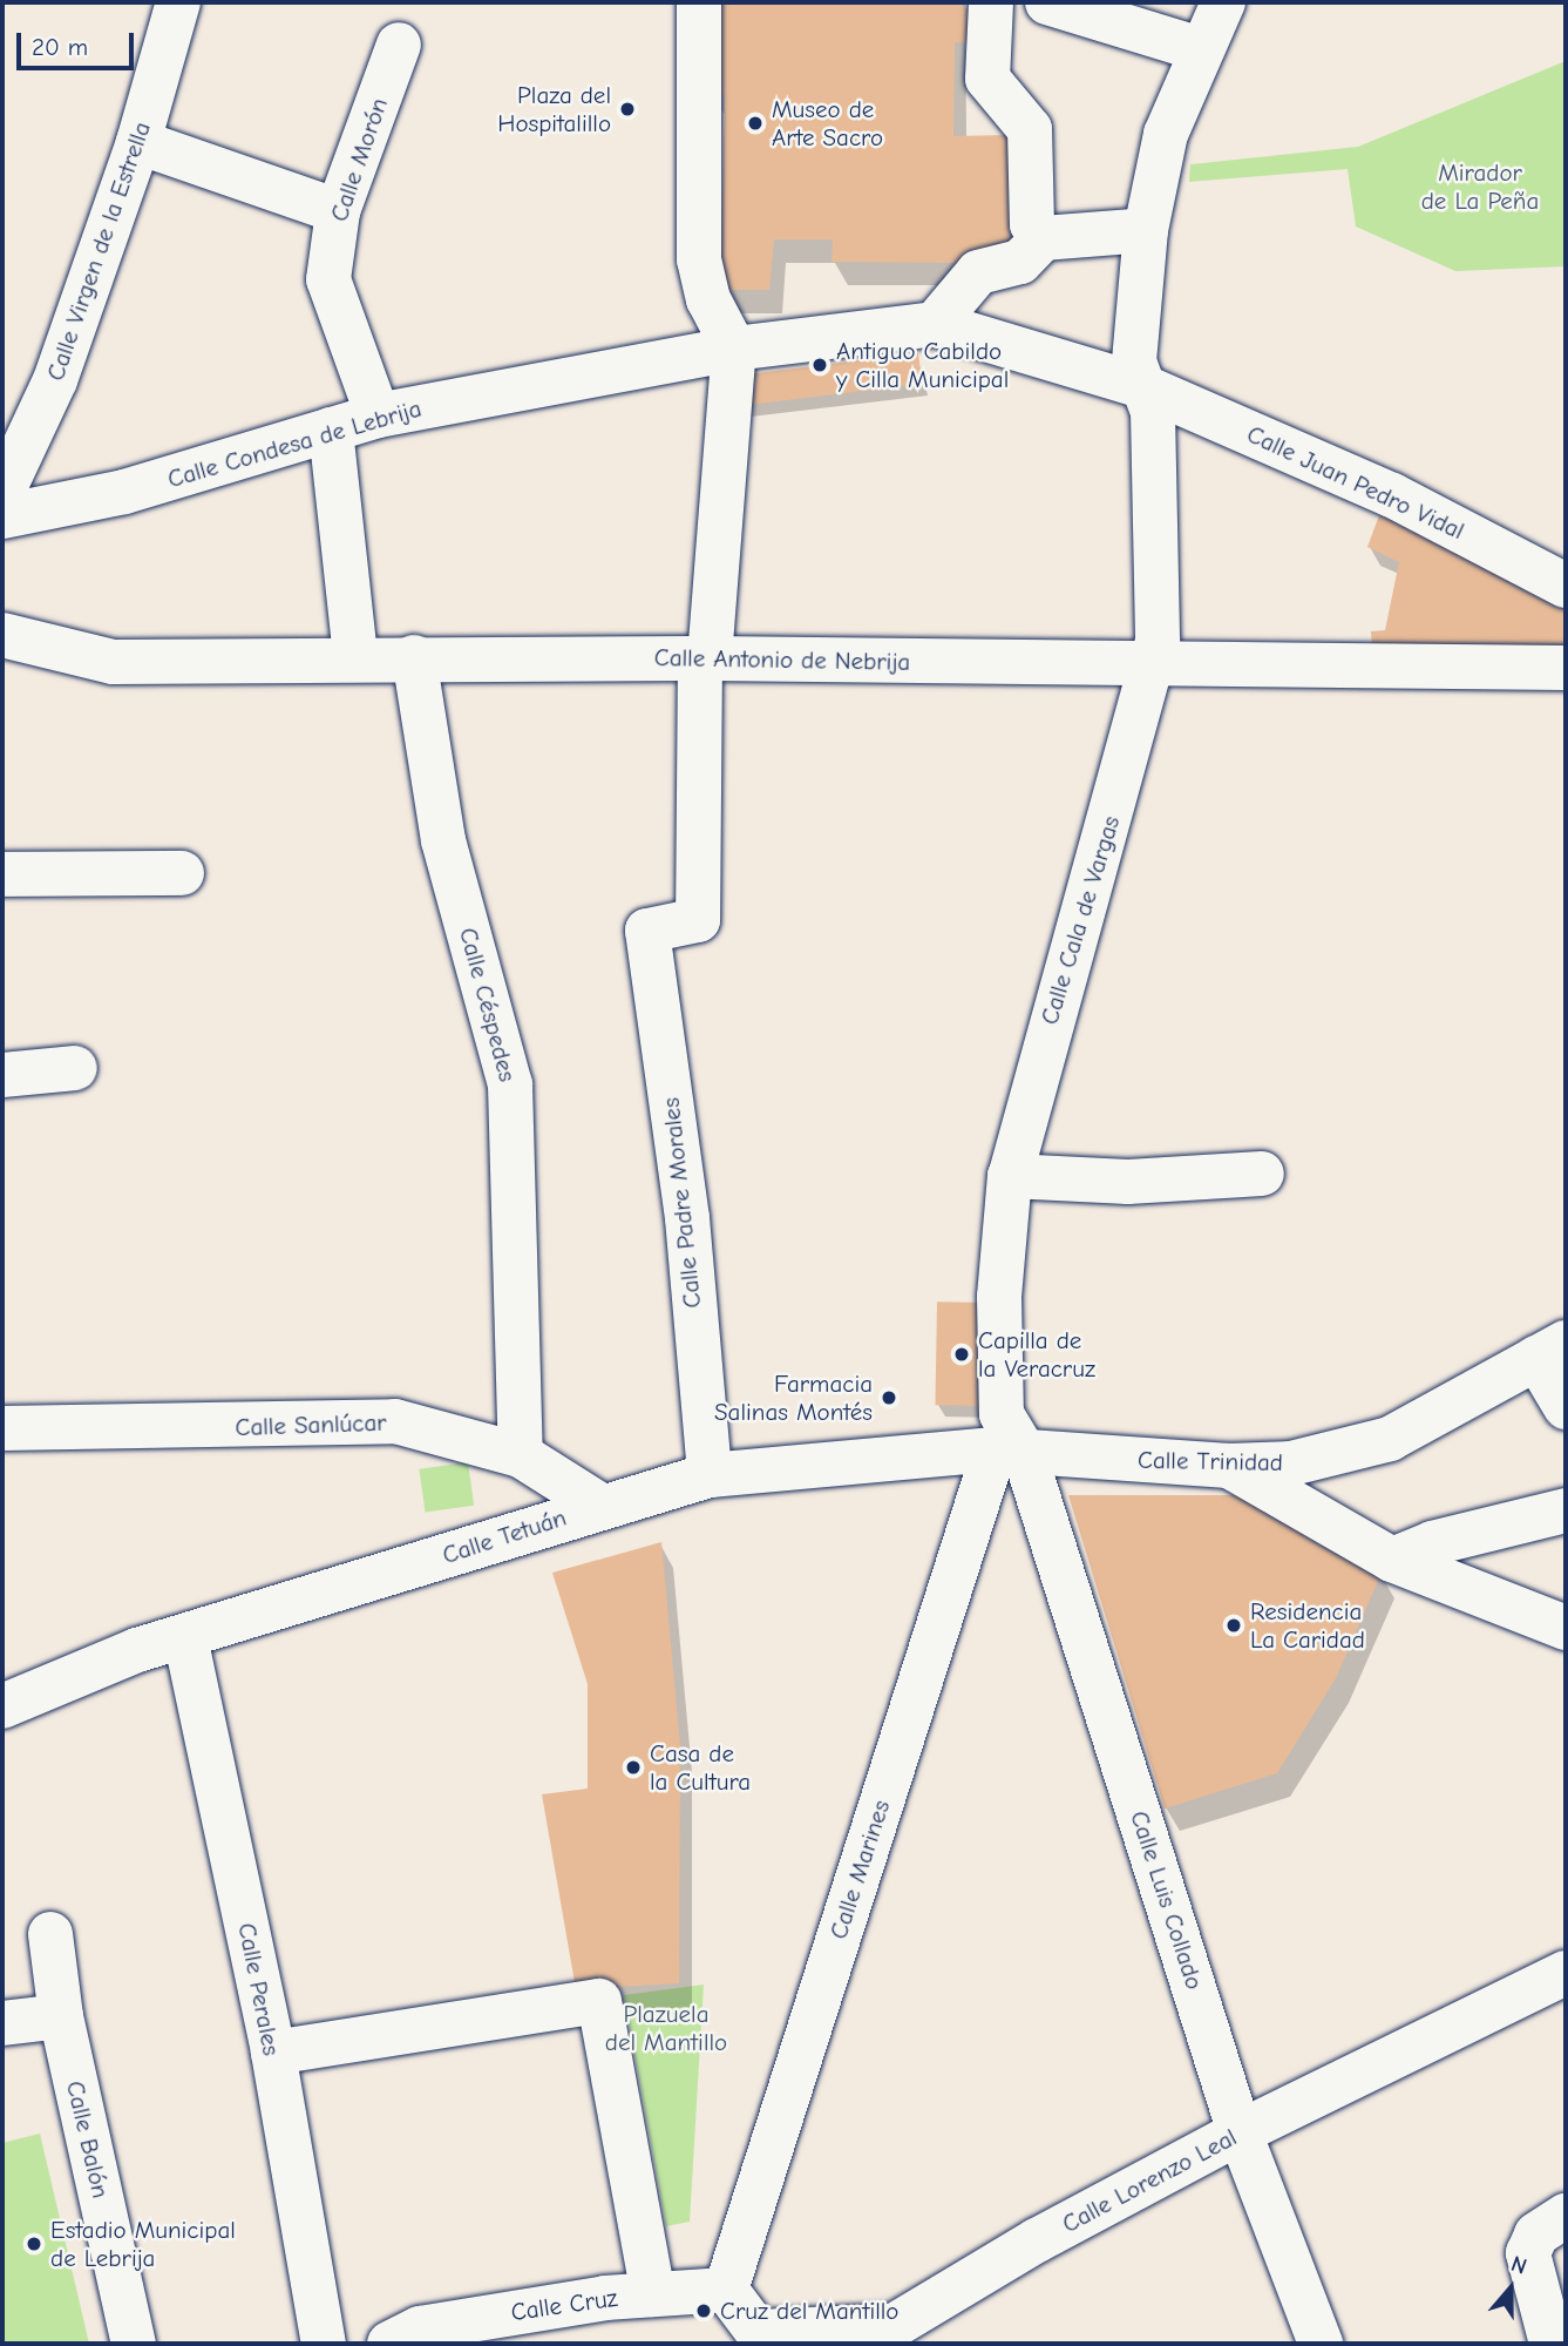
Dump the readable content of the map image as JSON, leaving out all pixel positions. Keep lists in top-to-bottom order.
{
  "streets": {
    "street": [
      "Calle Morón",
      "Calle Virgen de la Estrella",
      "Calle Condesa de Lebrija",
      "Calle Juan Pedro Vidal",
      "Calle Antonio de Nebrija",
      "Calle Cala de Vargas",
      "Calle Céspedes",
      "Calle Padre Morales",
      "Calle Sanlúcar",
      "Calle Trinidad",
      "Calle Tetuán",
      "Calle Marines",
      "Calle Luis Collado",
      "Calle Perales",
      "Calle Balón",
      "Calle Lorenzo Leal",
      "Calle Cruz"
    ]
  },
  "crossings": [
    ["Calle Morón", "Calle Condesa de Lebrija"],
    ["Calle Condesa de Lebrija", "Calle Juan Pedro Vidal"],
    ["Calle Juan Pedro Vidal", "Calle Cala de Vargas"],
    ["Calle Antonio de Nebrija", "Calle Cala de Vargas"],
    ["Calle Antonio de Nebrija", "Calle Céspedes"],
    ["Calle Antonio de Nebrija", "Calle Padre Morales"],
    ["Calle Cala de Vargas", "Calle Trinidad"],
    ["Calle Cala de Vargas", "Calle Tetuán"],
    ["Calle Cala de Vargas", "Calle Marines"],
    ["Calle Cala de Vargas", "Calle Luis Collado"],
    ["Calle Céspedes", "Calle Sanlúcar"],
    ["Calle Padre Morales", "Calle Tetuán"],
    ["Calle Sanlúcar", "Calle Tetuán"],
    ["Calle Trinidad", "Calle Tetuán"],
    ["Calle Trinidad", "Calle Marines"],
    ["Calle Trinidad", "Calle Luis Collado"],
    ["Calle Tetuán", "Calle Marines"],
    ["Calle Tetuán", "Calle Luis Collado"],
    ["Calle Tetuán", "Calle Perales"],
    ["Calle Marines", "Calle Luis Collado"],
    ["Calle Marines", "Calle Lorenzo Leal"],
    ["Calle Marines", "Calle Cruz"],
    ["Calle Luis Collado", "Calle Lorenzo Leal"],
    ["Calle Lorenzo Leal", "Calle Cruz"]
  ],
  "parks": ["Mirador de La Peña", "Plazuela del Mantillo"],
  "places": [
    "Plaza del Hospitalillo",
    "Museo de Arte Sacro",
    "Antiguo Cabildo y Cilla Municipal",
    "Capilla de la Veracruz",
    "Farmacia Salinas Montés",
    "Residencia La Caridad",
    "Casa de la Cultura",
    "Estadio Municipal de Lebrija",
    "Cruz del Mantillo"
  ],
  "scale_bar": "20 m",
  "north": "top"
}
